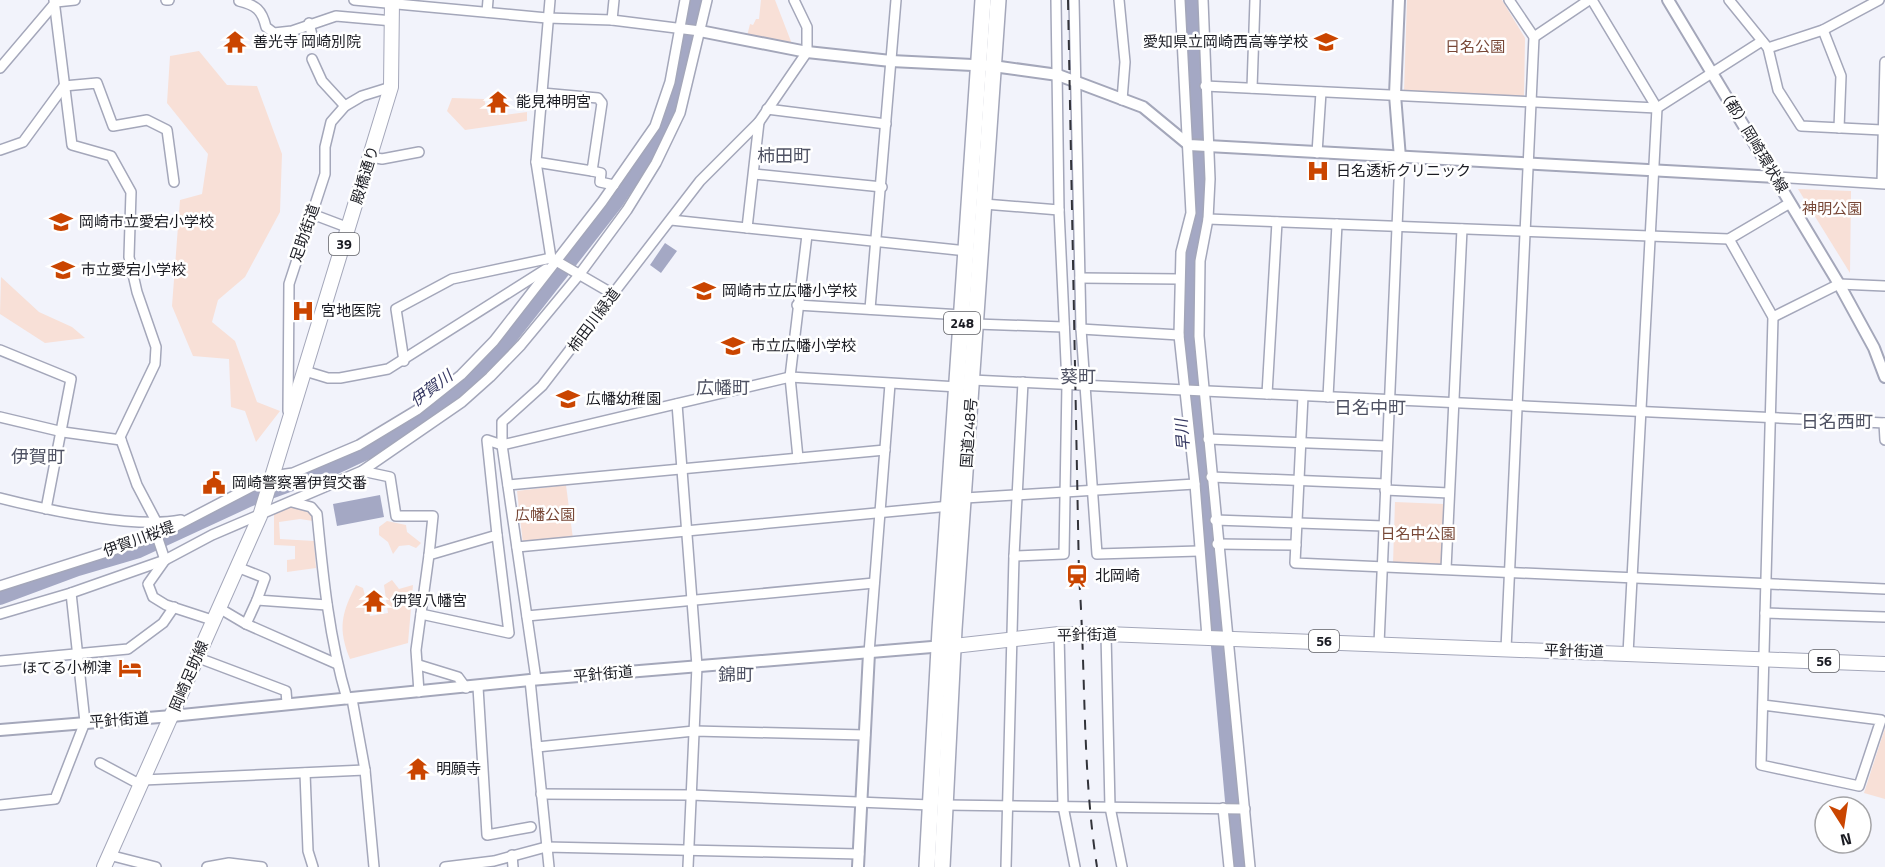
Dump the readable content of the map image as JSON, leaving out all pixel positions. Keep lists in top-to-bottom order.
{
  "streets": {
    "highway": ["248", "国道248号"],
    "main road": [
      "殿橋通り",
      "39",
      "平針街道",
      "56",
      "岡崎足助線"
    ],
    "street": [
      "（都）岡崎環状線",
      "足助街道",
      "柿田川緑道",
      "伊賀川桜堤"
    ]
  },
  "crossings": [
    ["殿橋通り", "足助街道"],
    ["殿橋通り", "伊賀川桜堤"],
    ["殿橋通り", "岡崎足助線"],
    ["柿田川緑道", "平針街道"],
    ["国道248号", "平針街道"],
    ["伊賀川桜堤", "岡崎足助線"],
    ["平針街道", "56"],
    ["平針街道", "岡崎足助線"]
  ],
  "districts": [
    "柿田町",
    "葵町",
    "広幡町",
    "日名中町",
    "日名西町",
    "伊賀町",
    "錦町"
  ],
  "water": ["伊賀川", "早川"],
  "parks": [
    "日名公園",
    "神明公園",
    "広幡公園",
    "日名中公園"
  ],
  "places": {
    "temple": [
      "善光寺 岡崎別院",
      "能見神明宮",
      "伊賀八幡宮",
      "明願寺"
    ],
    "school or university": [
      "愛知県立岡崎西高等学校",
      "岡崎市立愛宕小学校",
      "市立愛宕小学校",
      "岡崎市立広幡小学校",
      "市立広幡小学校",
      "広幡幼稚園"
    ],
    "hospital": ["日名透析クリニック", "宮地医院"],
    "public building": ["岡崎警察署伊賀交番"],
    "station": ["北岡崎"],
    "hotel": ["ほてる小栁津"]
  },
  "north": "bottom"
}
